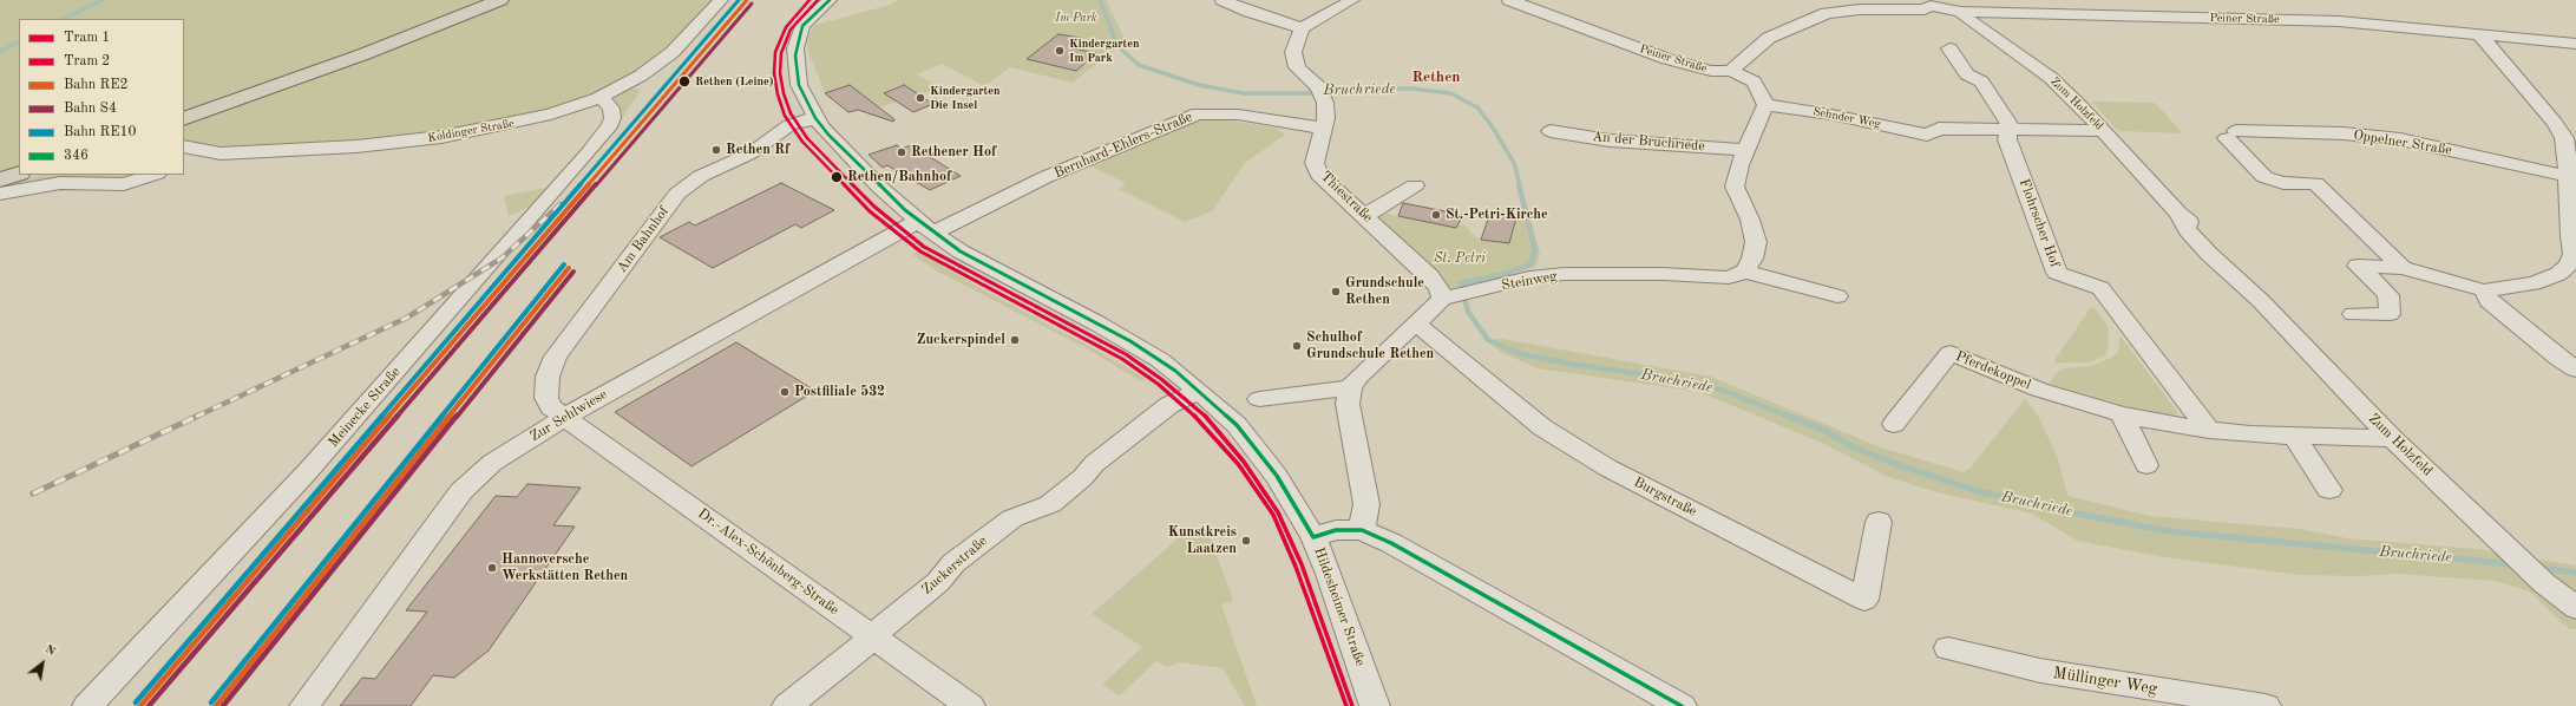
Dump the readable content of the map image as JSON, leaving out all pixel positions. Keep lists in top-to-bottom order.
{
  "streets": {
    "street": [
      "Peiner Straße",
      "Zum Holzfeld",
      "Sehnder Weg",
      "Koldinger Straße",
      "An der Bruchriede",
      "Oppelner Straße",
      "Bernhard-Ehlers-Straße",
      "Thiestraße",
      "Flohrscher Hof",
      "Am Bahnhof",
      "Steinweg",
      "Pferdekoppel",
      "Meinecke Straße",
      "Zur Sehlwiese",
      "Burgstraße",
      "Dr.-Alex-Schönberg-Straße",
      "Zuckerstraße",
      "Hildesheimer Straße",
      "Müllinger Weg"
    ]
  },
  "crossings": [
    ["Peiner Straße", "Zum Holzfeld"],
    ["Zum Holzfeld", "Pferdekoppel"],
    ["Sehnder Weg", "Flohrscher Hof"],
    ["Koldinger Straße", "Meinecke Straße"],
    ["Bernhard-Ehlers-Straße", "Thiestraße"],
    ["Bernhard-Ehlers-Straße", "Zur Sehlwiese"],
    ["Bernhard-Ehlers-Straße", "Hildesheimer Straße"],
    ["Thiestraße", "Steinweg"],
    ["Flohrscher Hof", "Pferdekoppel"],
    ["Am Bahnhof", "Zur Sehlwiese"],
    ["Am Bahnhof", "Dr.-Alex-Schönberg-Straße"],
    ["Am Bahnhof", "Hildesheimer Straße"],
    ["Steinweg", "Burgstraße"],
    ["Zur Sehlwiese", "Dr.-Alex-Schönberg-Straße"],
    ["Zur Sehlwiese", "Hildesheimer Straße"],
    ["Dr.-Alex-Schönberg-Straße", "Zuckerstraße"],
    ["Zuckerstraße", "Hildesheimer Straße"]
  ],
  "districts": ["Rethen"],
  "water": ["Bruchriede"],
  "parks": ["Im Park", "St. Petri"],
  "places": [
    "Kindergarten Im Park",
    "Rethen (Leine)",
    "Kindergarten Die Insel",
    "Rethen Rf",
    "Rethener Hof",
    "Rethen/Bahnhof",
    "St.-Petri-Kirche",
    "Grundschule Rethen",
    "Zuckerspindel",
    "Schulhof Grundschule Rethen",
    "Postfiliale 532",
    "Kunstkreis Laatzen",
    "Hannoversche Werkstätten Rethen"
  ],
  "lines": [
    "tram line 1",
    "tram line 2",
    "rail line RE2",
    "rail line RE10",
    "transit line 346",
    "rail line S4"
  ],
  "legend": [
    "Tram 1",
    "Tram 2",
    "Bahn RE2",
    "Bahn S4",
    "Bahn RE10",
    "346"
  ],
  "north": "top right"
}
